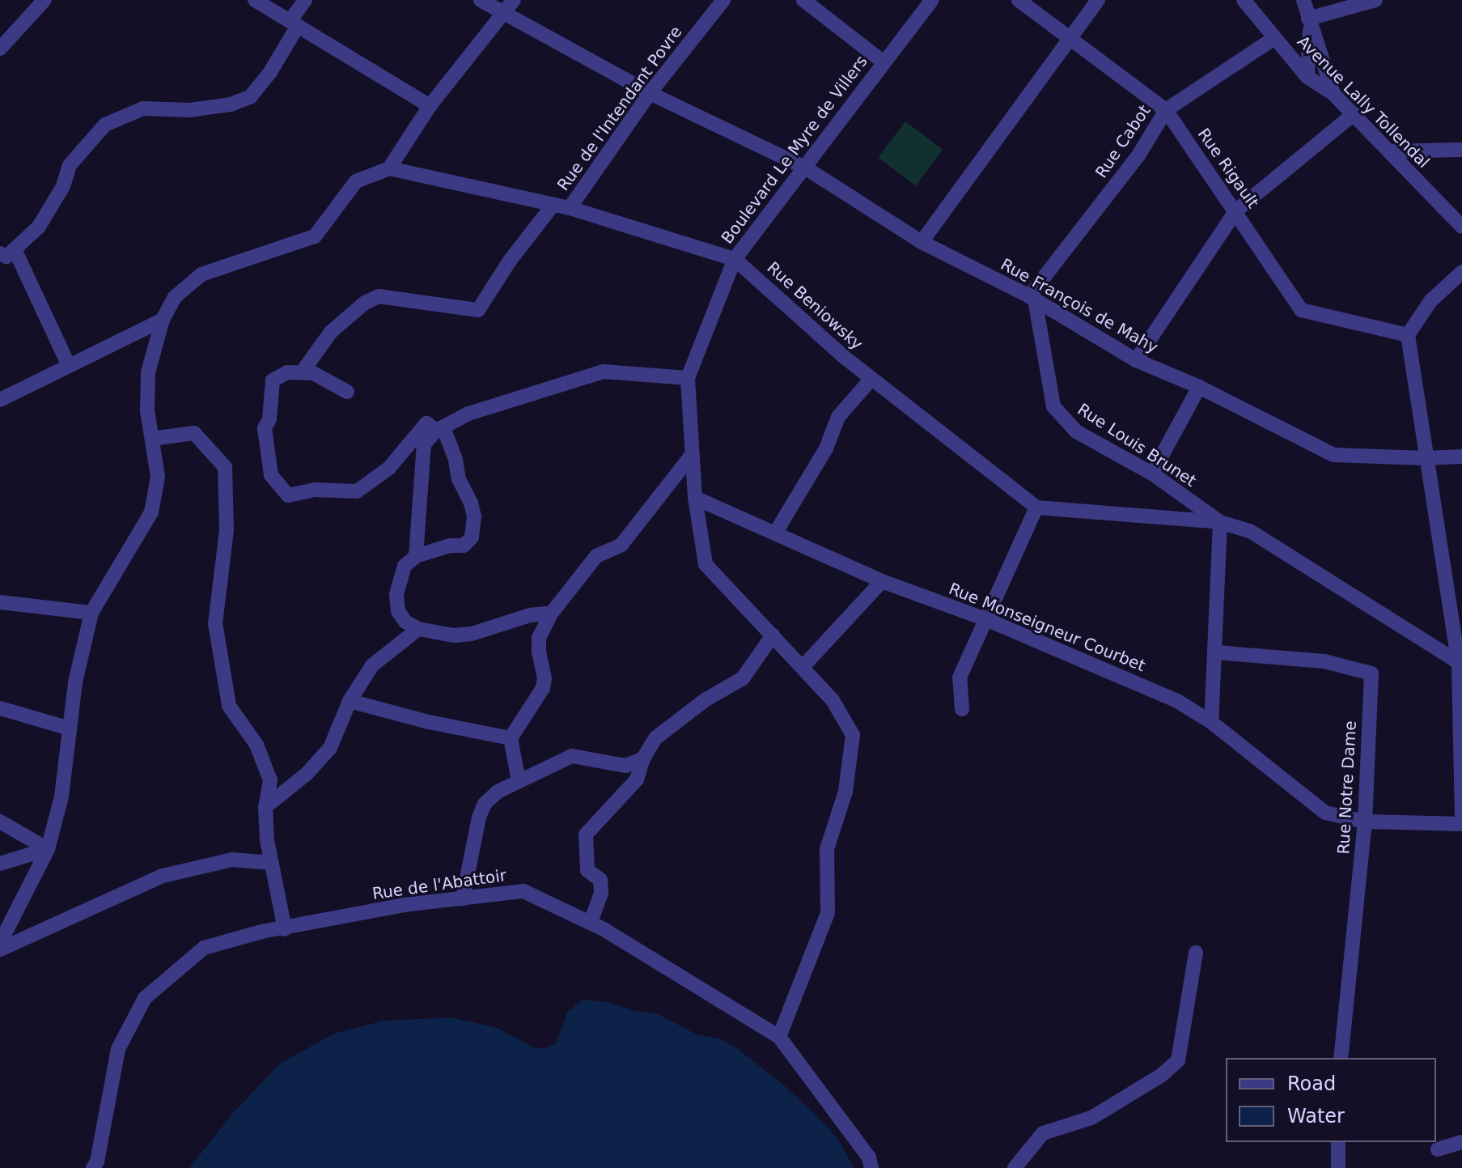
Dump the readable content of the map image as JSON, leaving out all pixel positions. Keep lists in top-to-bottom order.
{
  "streets": {
    "street": [
      "Avenue Lally Tollendal",
      "Rue de l'Intendant Povre",
      "Rue Cabot",
      "Boulevard Le Myre de Villers",
      "Rue Rigault",
      "Rue Beniowsky",
      "Rue François de Mahy",
      "Rue Louis Brunet",
      "Rue Monseigneur Courbet",
      "Rue Notre Dame",
      "Rue de l'Abattoir"
    ]
  },
  "crossings": [
    ["Avenue Lally Tollendal", "Rue Cabot"],
    ["Rue de l'Intendant Povre", "Rue Beniowsky"],
    ["Rue de l'Intendant Povre", "Rue François de Mahy"],
    ["Rue Cabot", "Rue Rigault"],
    ["Rue Cabot", "Rue François de Mahy"],
    ["Rue Cabot", "Rue Louis Brunet"],
    ["Boulevard Le Myre de Villers", "Rue Beniowsky"],
    ["Boulevard Le Myre de Villers", "Rue François de Mahy"],
    ["Boulevard Le Myre de Villers", "Rue Monseigneur Courbet"],
    ["Boulevard Le Myre de Villers", "Rue de l'Abattoir"],
    ["Rue François de Mahy", "Rue Louis Brunet"],
    ["Rue Monseigneur Courbet", "Rue Notre Dame"]
  ],
  "legend": ["Road", "Water"]
}
